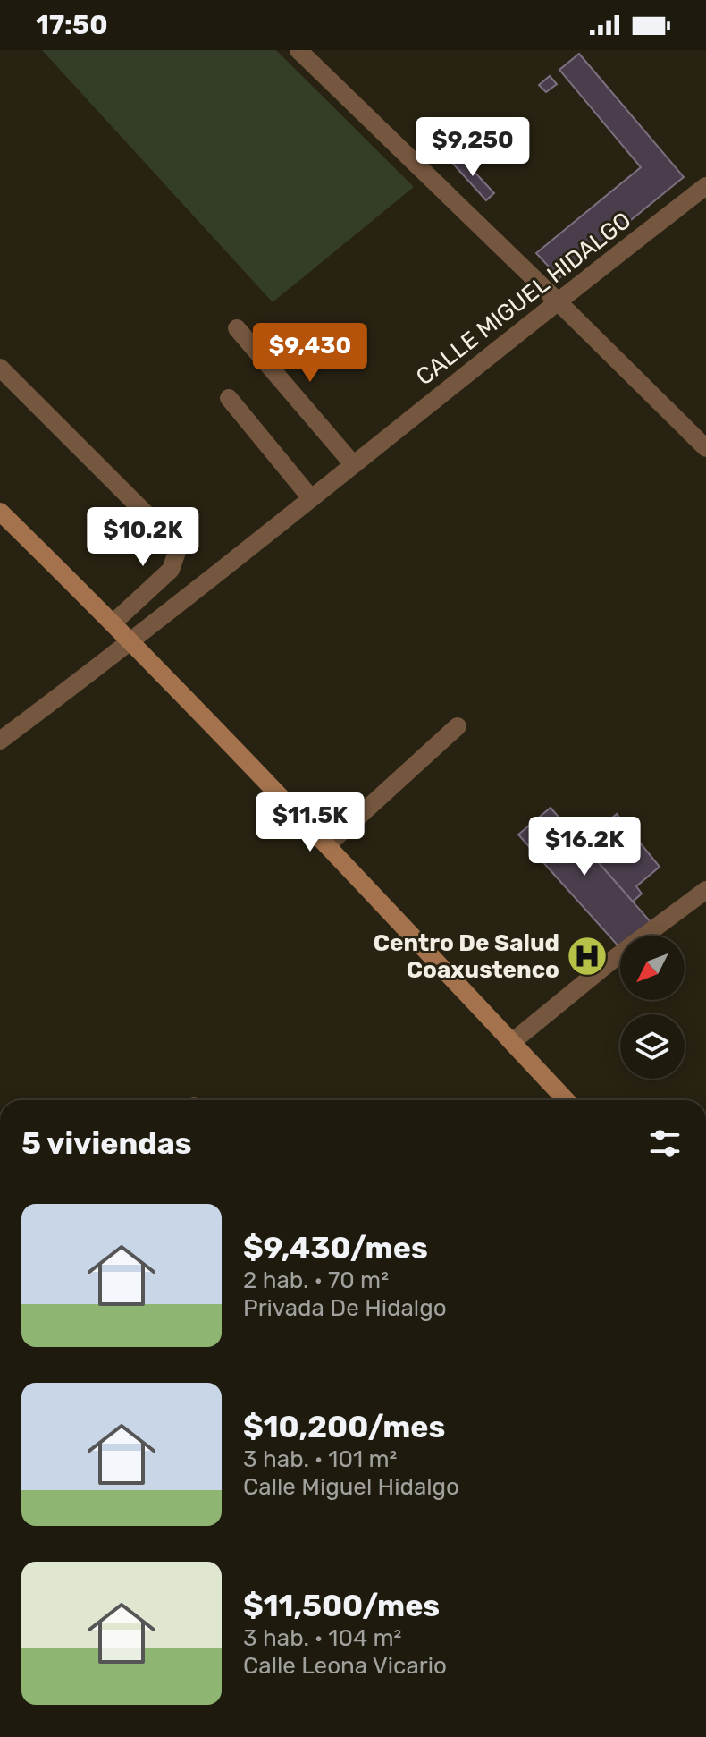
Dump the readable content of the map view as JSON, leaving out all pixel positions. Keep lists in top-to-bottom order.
{
  "streets": {
    "street": ["CALLE MIGUEL HIDALGO"]
  },
  "places": {
    "hospital": ["Centro De Salud Coaxustenco"]
  },
  "north": "bottom left",
  "page": {
    "status": "17:50",
    "price": [
      "$9,250",
      "$9,430",
      "$10.2K",
      "$11.5K",
      "$16.2K"
    ],
    "heading": "5 viviendas",
    "list": [
      {
        "name": "$9,430/mes",
        "note": "2 hab. · 70 m² · Privada De Hidalgo"
      },
      {
        "name": "$10,200/mes",
        "note": "3 hab. · 101 m² · Calle Miguel Hidalgo"
      },
      {
        "name": "$11,500/mes",
        "note": "3 hab. · 104 m² · Calle Leona Vicario"
      }
    ]
  }
}
